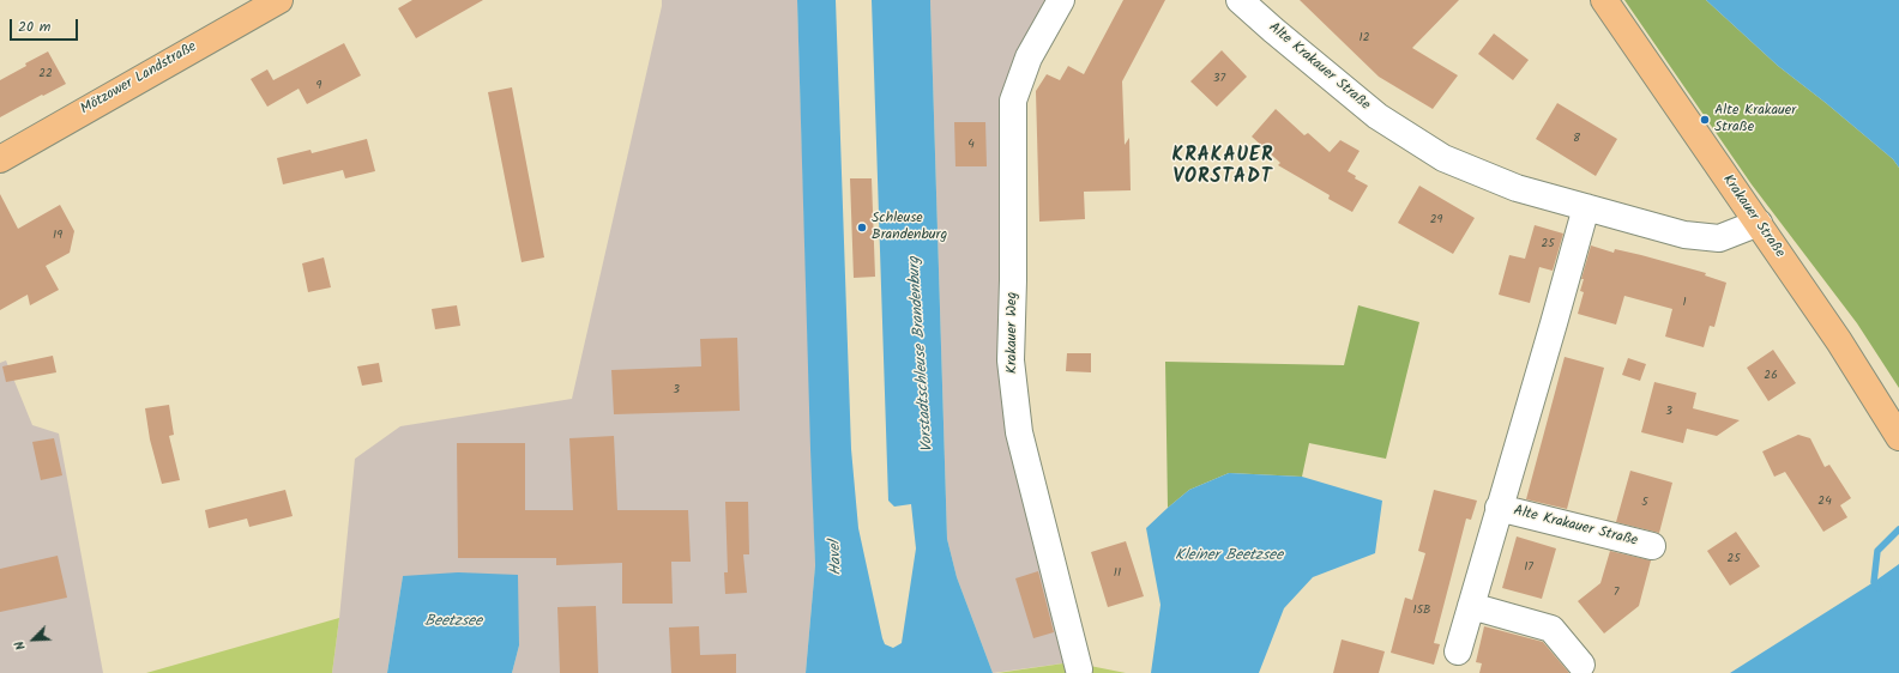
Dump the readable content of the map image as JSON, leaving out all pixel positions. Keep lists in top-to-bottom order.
{
  "streets": {
    "main road": ["Mötzower Landstraße", "Krakauer Straße"],
    "street": ["Alte Krakauer Straße", "Krakauer Weg"]
  },
  "crossings": [
    ["Alte Krakauer Straße", "Krakauer Straße"]
  ],
  "districts": ["KRAKAUER VORSTADT"],
  "water": [
    "Vorstadtschleuse Brandenburg",
    "Kleiner Beetzsee",
    "Havel",
    "Beetzsee"
  ],
  "places": ["Alte Krakauer Straße", "Schleuse Brandenburg"],
  "house_numbers": [
    "12",
    "22",
    "37",
    "9",
    "8",
    "4",
    "29",
    "19",
    "25",
    "1",
    "26",
    "3",
    "3",
    "24",
    "5",
    "25",
    "17",
    "11",
    "7",
    "15B"
  ],
  "scale_bar": "20 m",
  "north": "bottom left"
}
